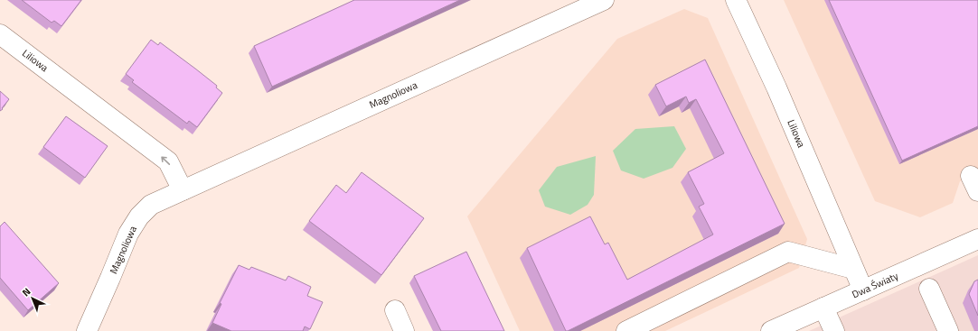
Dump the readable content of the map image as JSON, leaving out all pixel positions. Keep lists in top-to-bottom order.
{
  "streets": {
    "street": ["Liliowa", "Magnoliowa", "Dwa Światy"]
  },
  "crossings": [
    ["Liliowa", "Magnoliowa"],
    ["Liliowa", "Dwa Światy"]
  ],
  "one_way": ["Liliowa"],
  "north": "top left"
}
